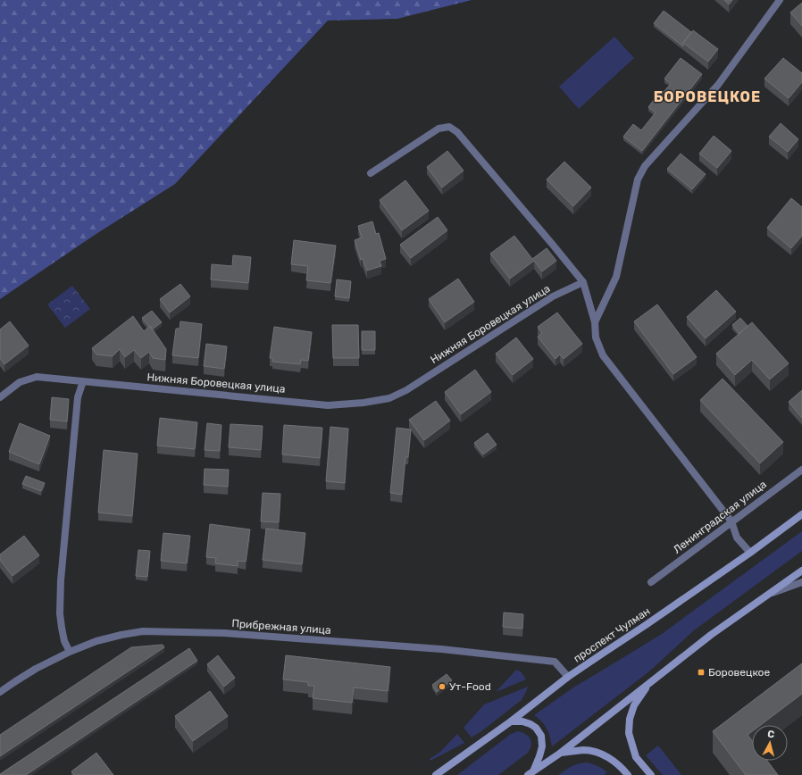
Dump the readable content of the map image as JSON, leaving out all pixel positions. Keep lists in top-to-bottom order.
{
  "streets": {
    "main road": ["проспект Чулман"],
    "street": ["Нижняя Боровецкая улица", "Ленинградская улица", "Прибрежная улица"]
  },
  "crossings": [
    ["Прибрежная улица", "проспект Чулман"]
  ],
  "districts": ["БОРОВЕЦКОЕ"],
  "places": {
    "transit": ["Боровецкое"],
    "other": ["Ут-Food"]
  },
  "north": "top"
}
